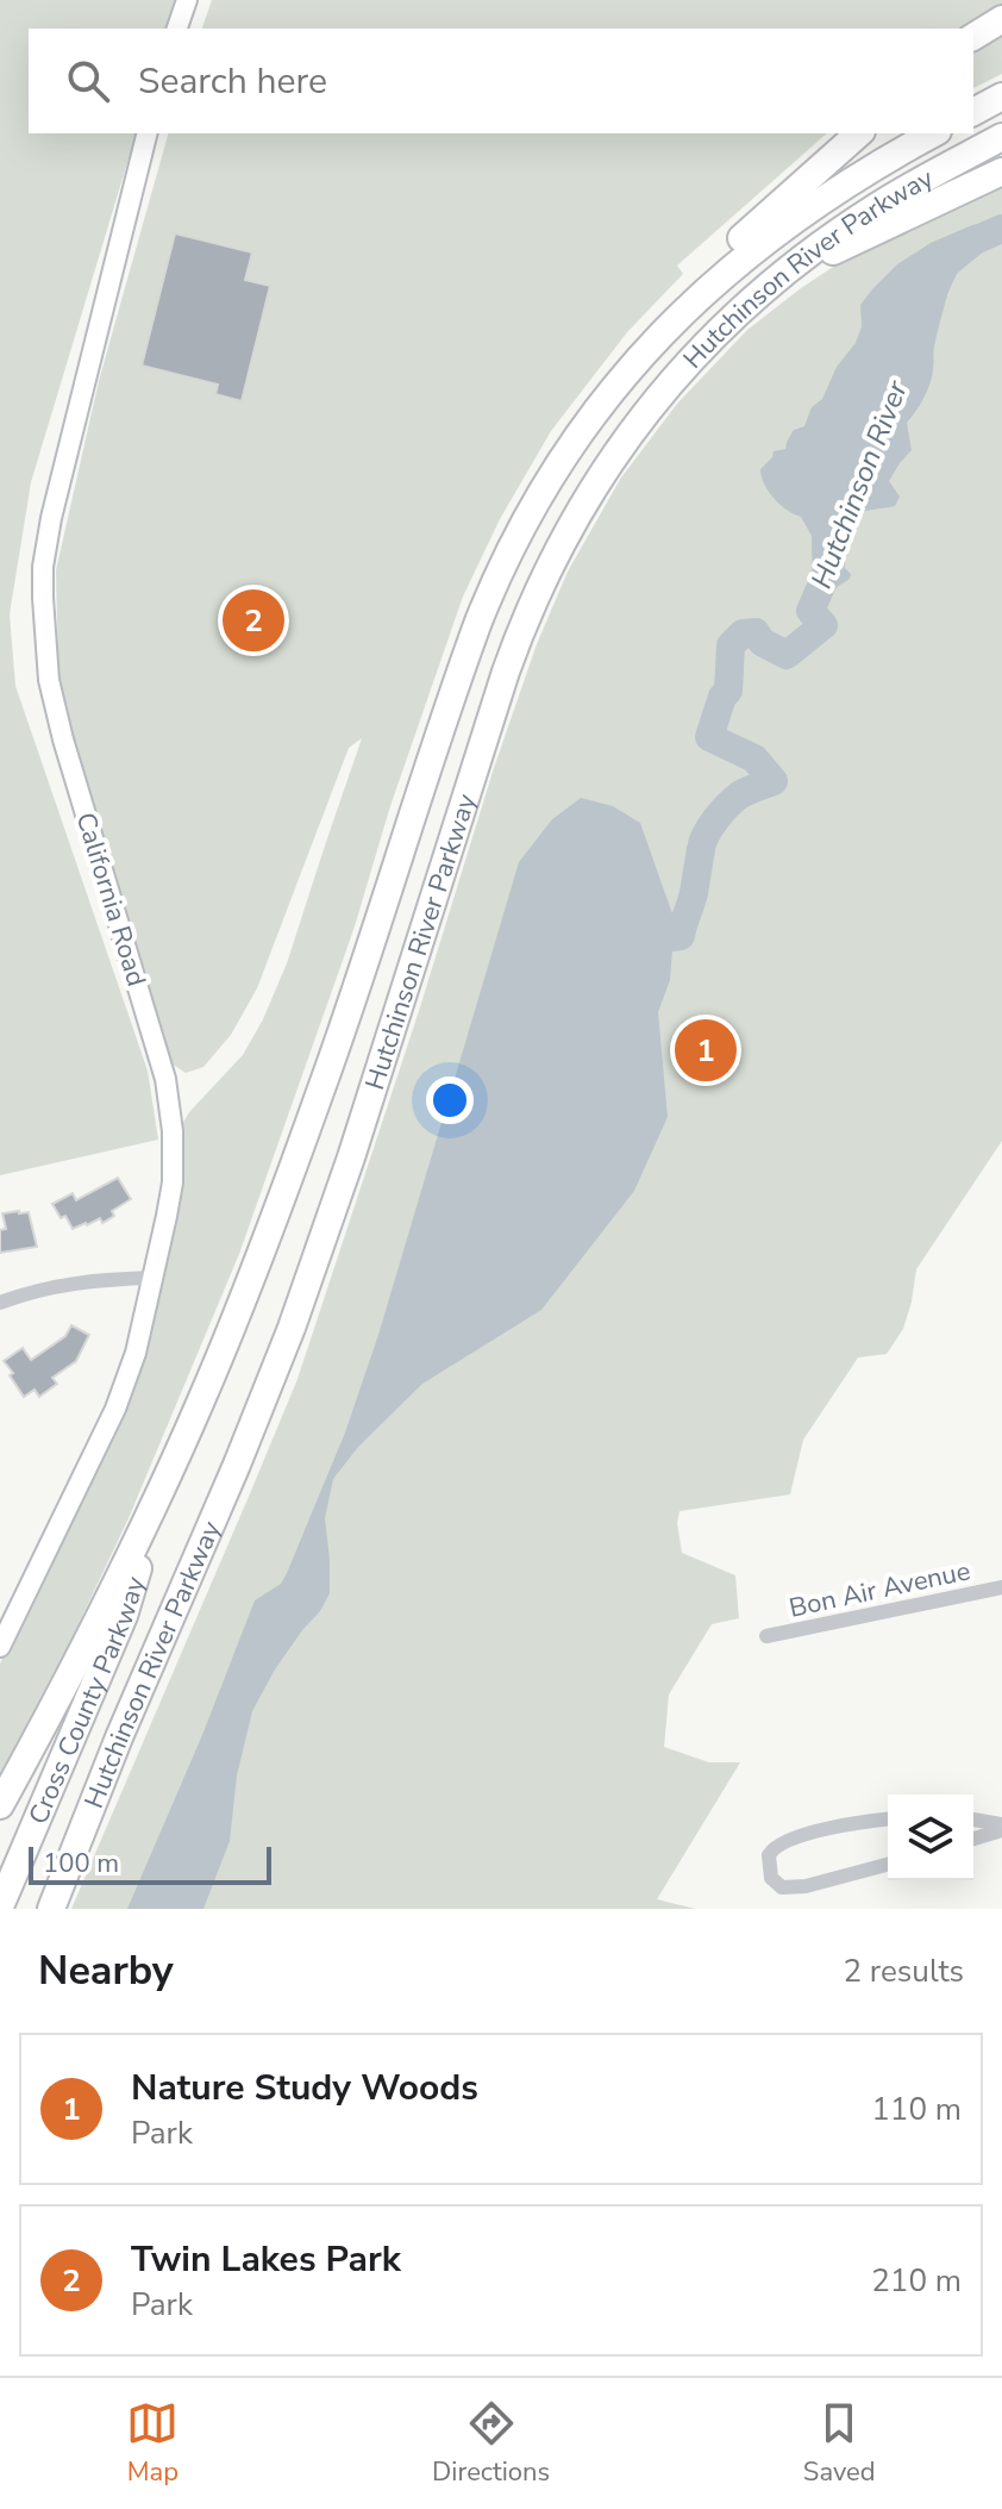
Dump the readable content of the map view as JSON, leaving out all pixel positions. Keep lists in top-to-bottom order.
{
  "streets": {
    "highway": ["Hutchinson River Parkway", "Cross County Parkway"],
    "main road": ["California Road"],
    "street": ["Bon Air Avenue"]
  },
  "crossings": [
    ["Hutchinson River Parkway", "Cross County Parkway"]
  ],
  "water": ["Hutchinson River"],
  "scale_bar": "100 m",
  "page": {
    "search": "Search here",
    "pins": ["2", "1"],
    "scale": "100 m",
    "heading": ["Nearby", "2 results"],
    "list": [
      {
        "mark": "1",
        "name": "Nature Study Woods",
        "note": "Park",
        "value": "110 m"
      },
      {
        "mark": "2",
        "name": "Twin Lakes Park",
        "note": "Park",
        "value": "210 m"
      }
    ],
    "nav": ["Map", "Directions", "Saved"]
  }
}
